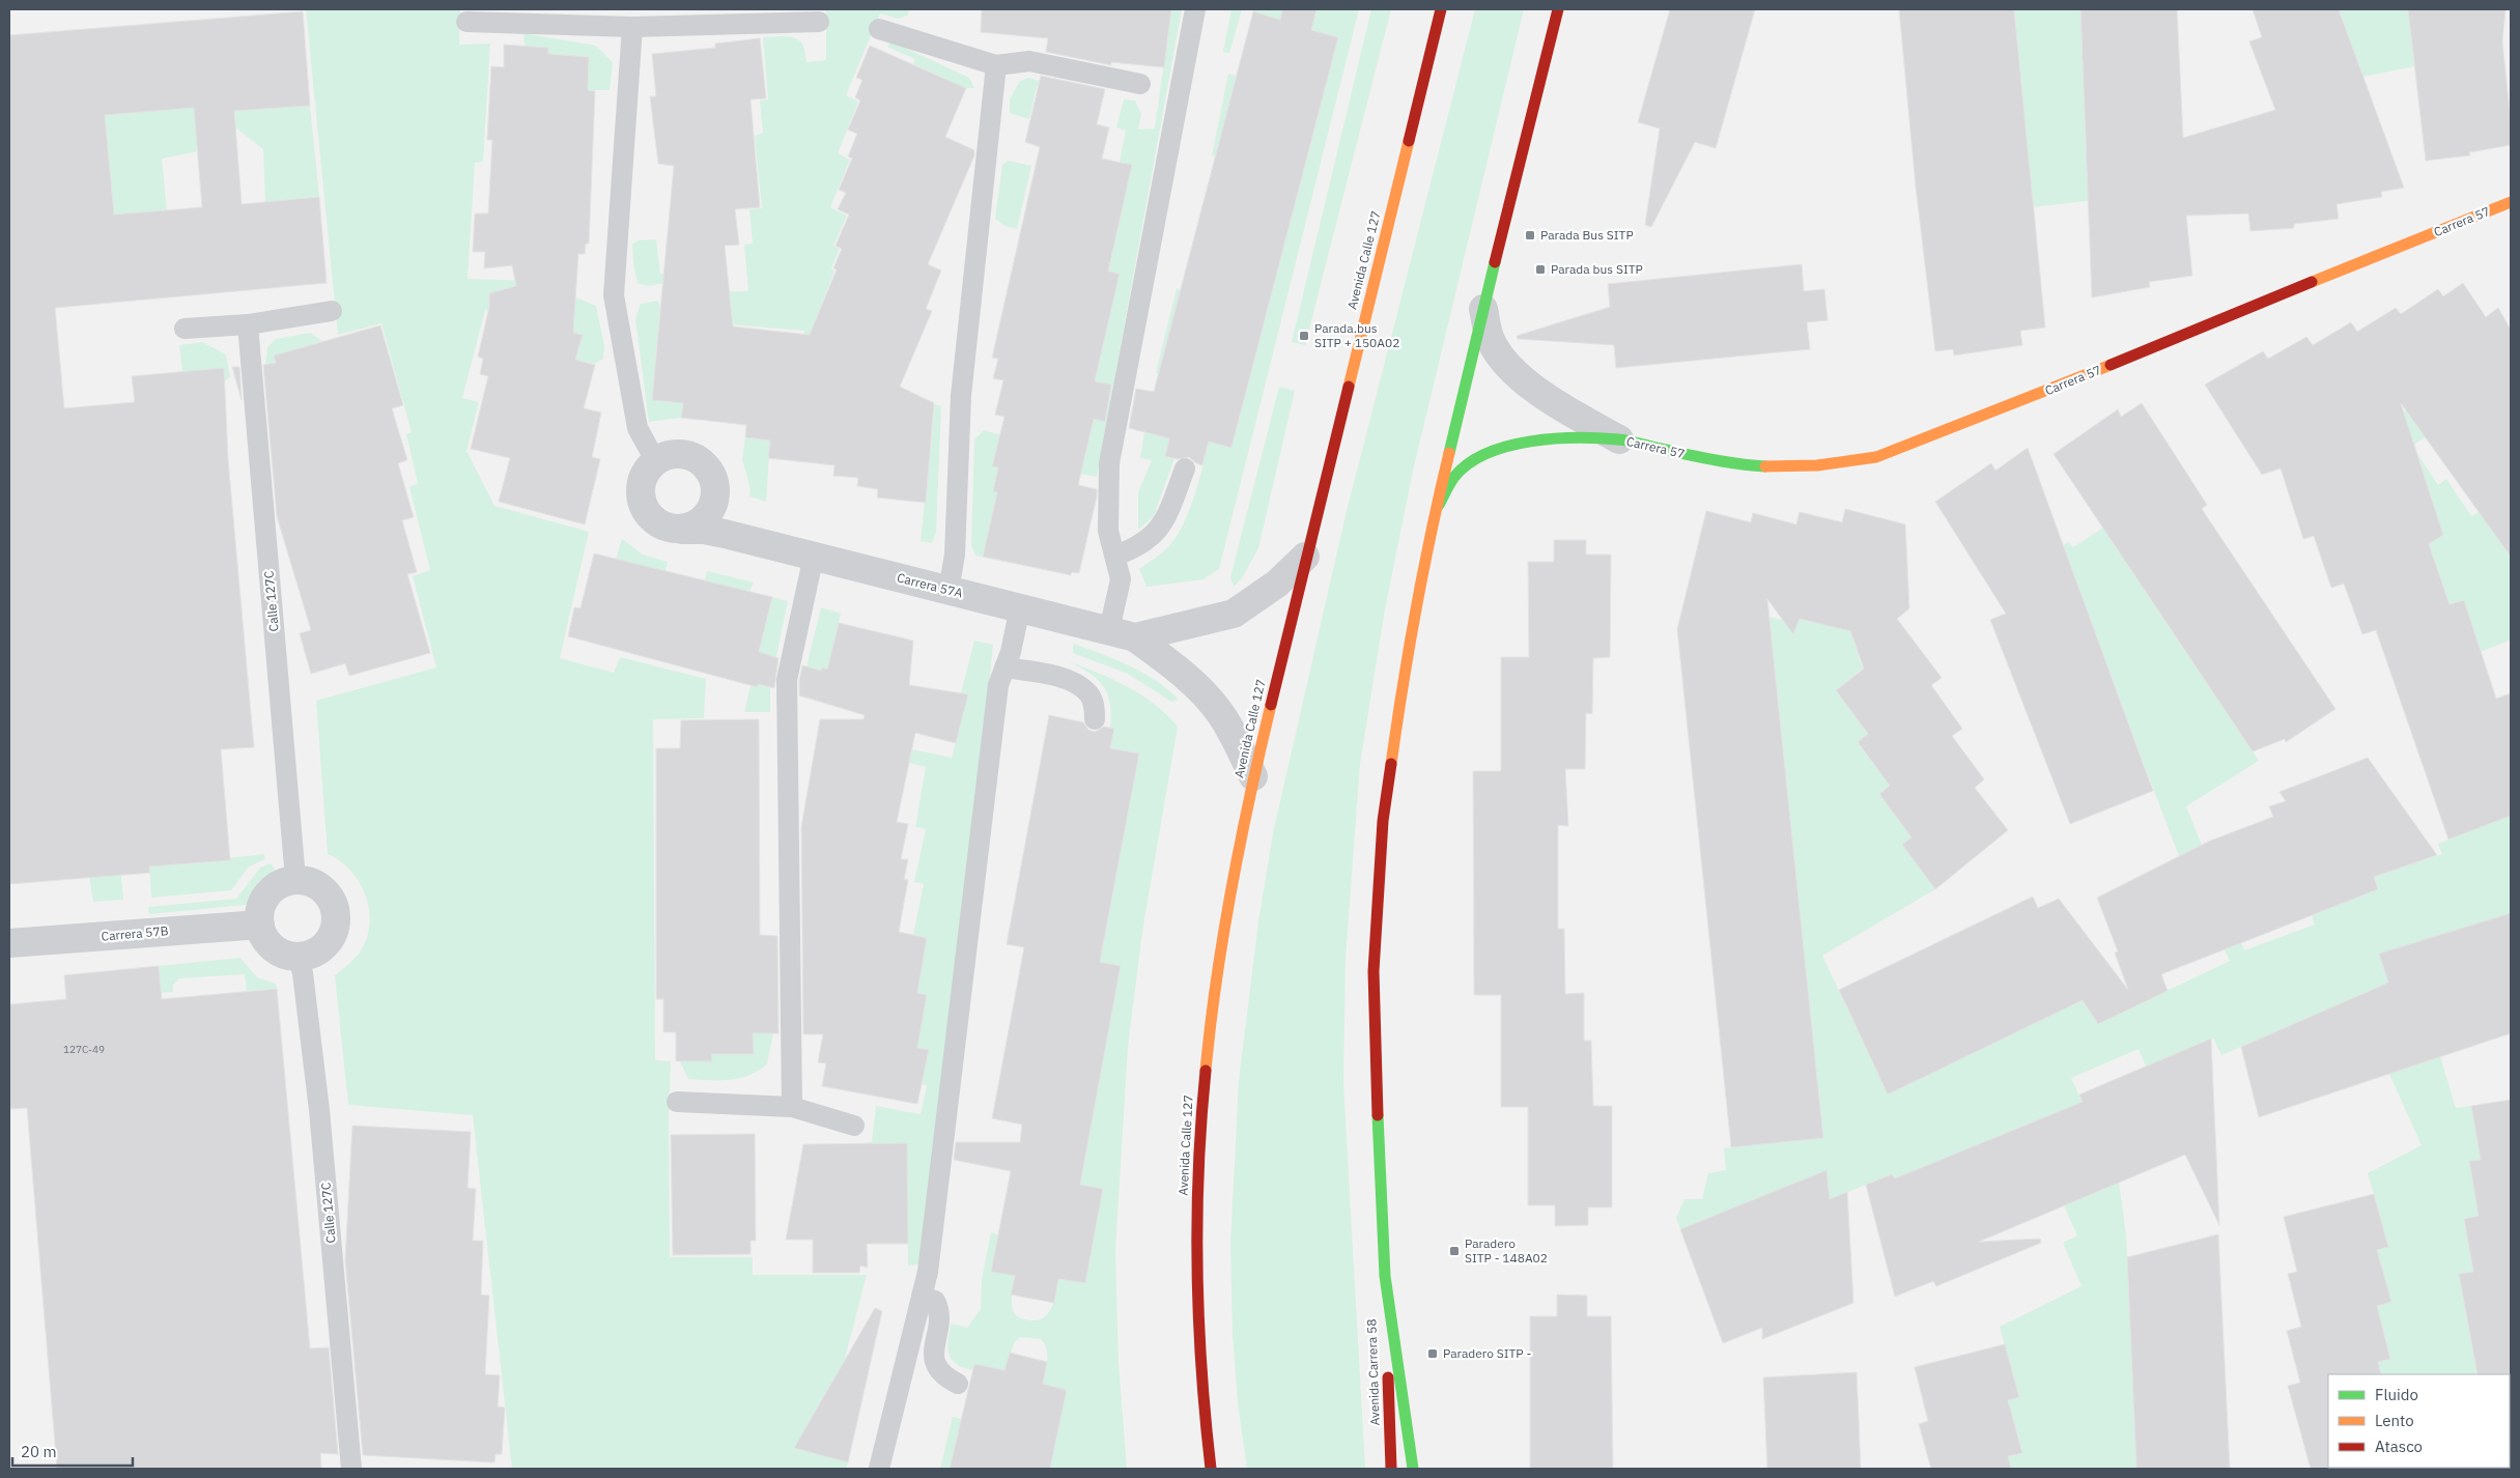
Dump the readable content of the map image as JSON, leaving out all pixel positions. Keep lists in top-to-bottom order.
{
  "streets": {
    "main road": ["Carrera 57", "Avenida Calle 127", "Avenida Carrera 58"],
    "street": ["Carrera 57A", "Carrera 57B"],
    "lane": ["Calle 127C"]
  },
  "crossings": [
    ["Avenida Calle 127", "Carrera 57A"],
    ["Calle 127C", "Carrera 57B"]
  ],
  "places": {
    "transit": [
      "Parada Bus SITP",
      "Parada bus SITP",
      "Parada.bus SITP + 150A02",
      "Paradero SITP - 148A02",
      "Paradero SITP -"
    ]
  },
  "house_numbers": ["127C-49"],
  "legend": ["Fluido", "Lento", "Atasco"],
  "scale_bar": "20 m"
}
